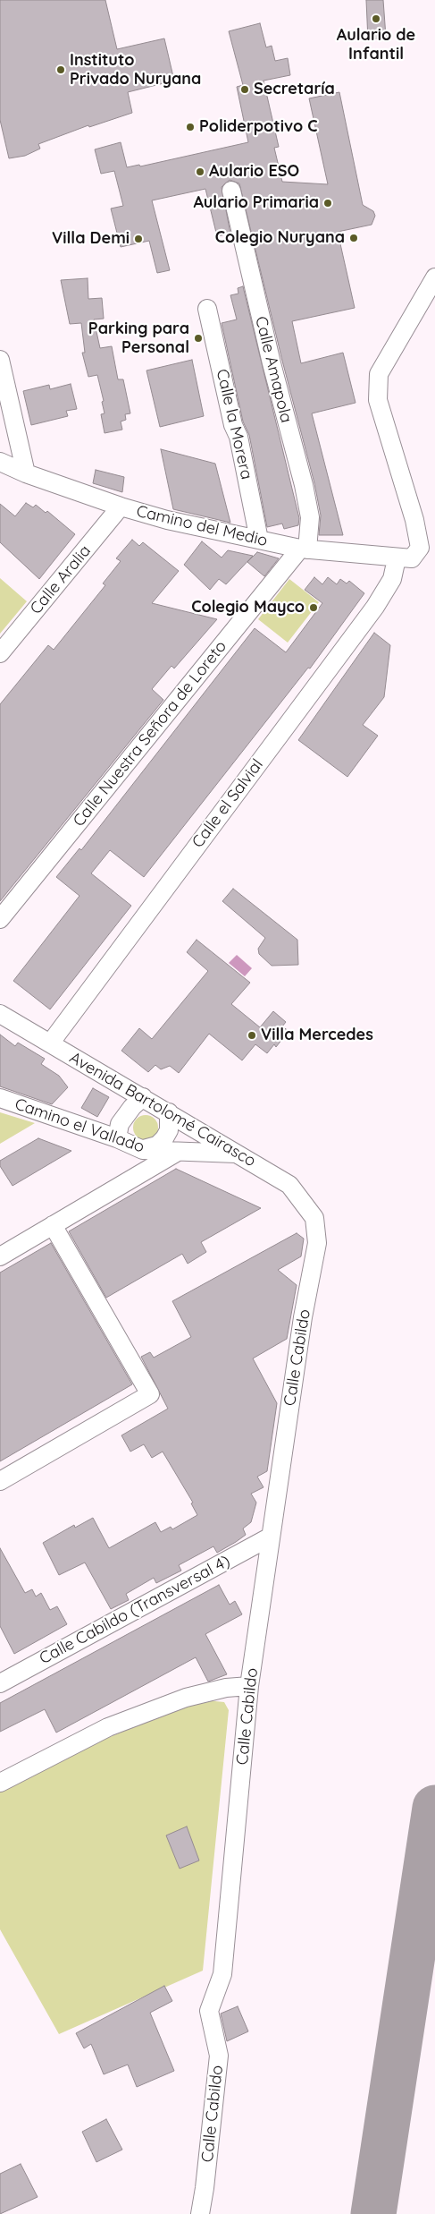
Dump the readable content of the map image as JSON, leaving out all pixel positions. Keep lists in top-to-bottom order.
{
  "streets": {
    "street": [
      "Calle Amapola",
      "Calle la Morera",
      "Camino del Medio",
      "Calle Aralia",
      "Calle Nuestra Señora de Loreto",
      "Calle el Salvial",
      "Avenida Bartolomé Cairasco",
      "Camino el Vallado",
      "Calle Cabildo",
      "Calle Cabildo (Transversal 4)"
    ]
  },
  "crossings": [
    ["Calle Amapola", "Camino del Medio"],
    ["Calle Amapola", "Calle Nuestra Señora de Loreto"],
    ["Calle la Morera", "Camino del Medio"],
    ["Camino del Medio", "Calle Aralia"],
    ["Camino del Medio", "Calle Nuestra Señora de Loreto"],
    ["Camino del Medio", "Calle el Salvial"],
    ["Calle el Salvial", "Avenida Bartolomé Cairasco"],
    ["Avenida Bartolomé Cairasco", "Camino el Vallado"],
    ["Avenida Bartolomé Cairasco", "Calle Cabildo"],
    ["Calle Cabildo", "Calle Cabildo (Transversal 4)"]
  ],
  "places": [
    "Aulario de Infantil",
    "Instituto Privado Nuryana",
    "Secretaría",
    "Poliderpotivo C",
    "Aulario ESO",
    "Aulario Primaria",
    "Colegio Nuryana",
    "Villa Demi",
    "Parking para Personal",
    "Colegio Mayco",
    "Villa Mercedes"
  ]
}
